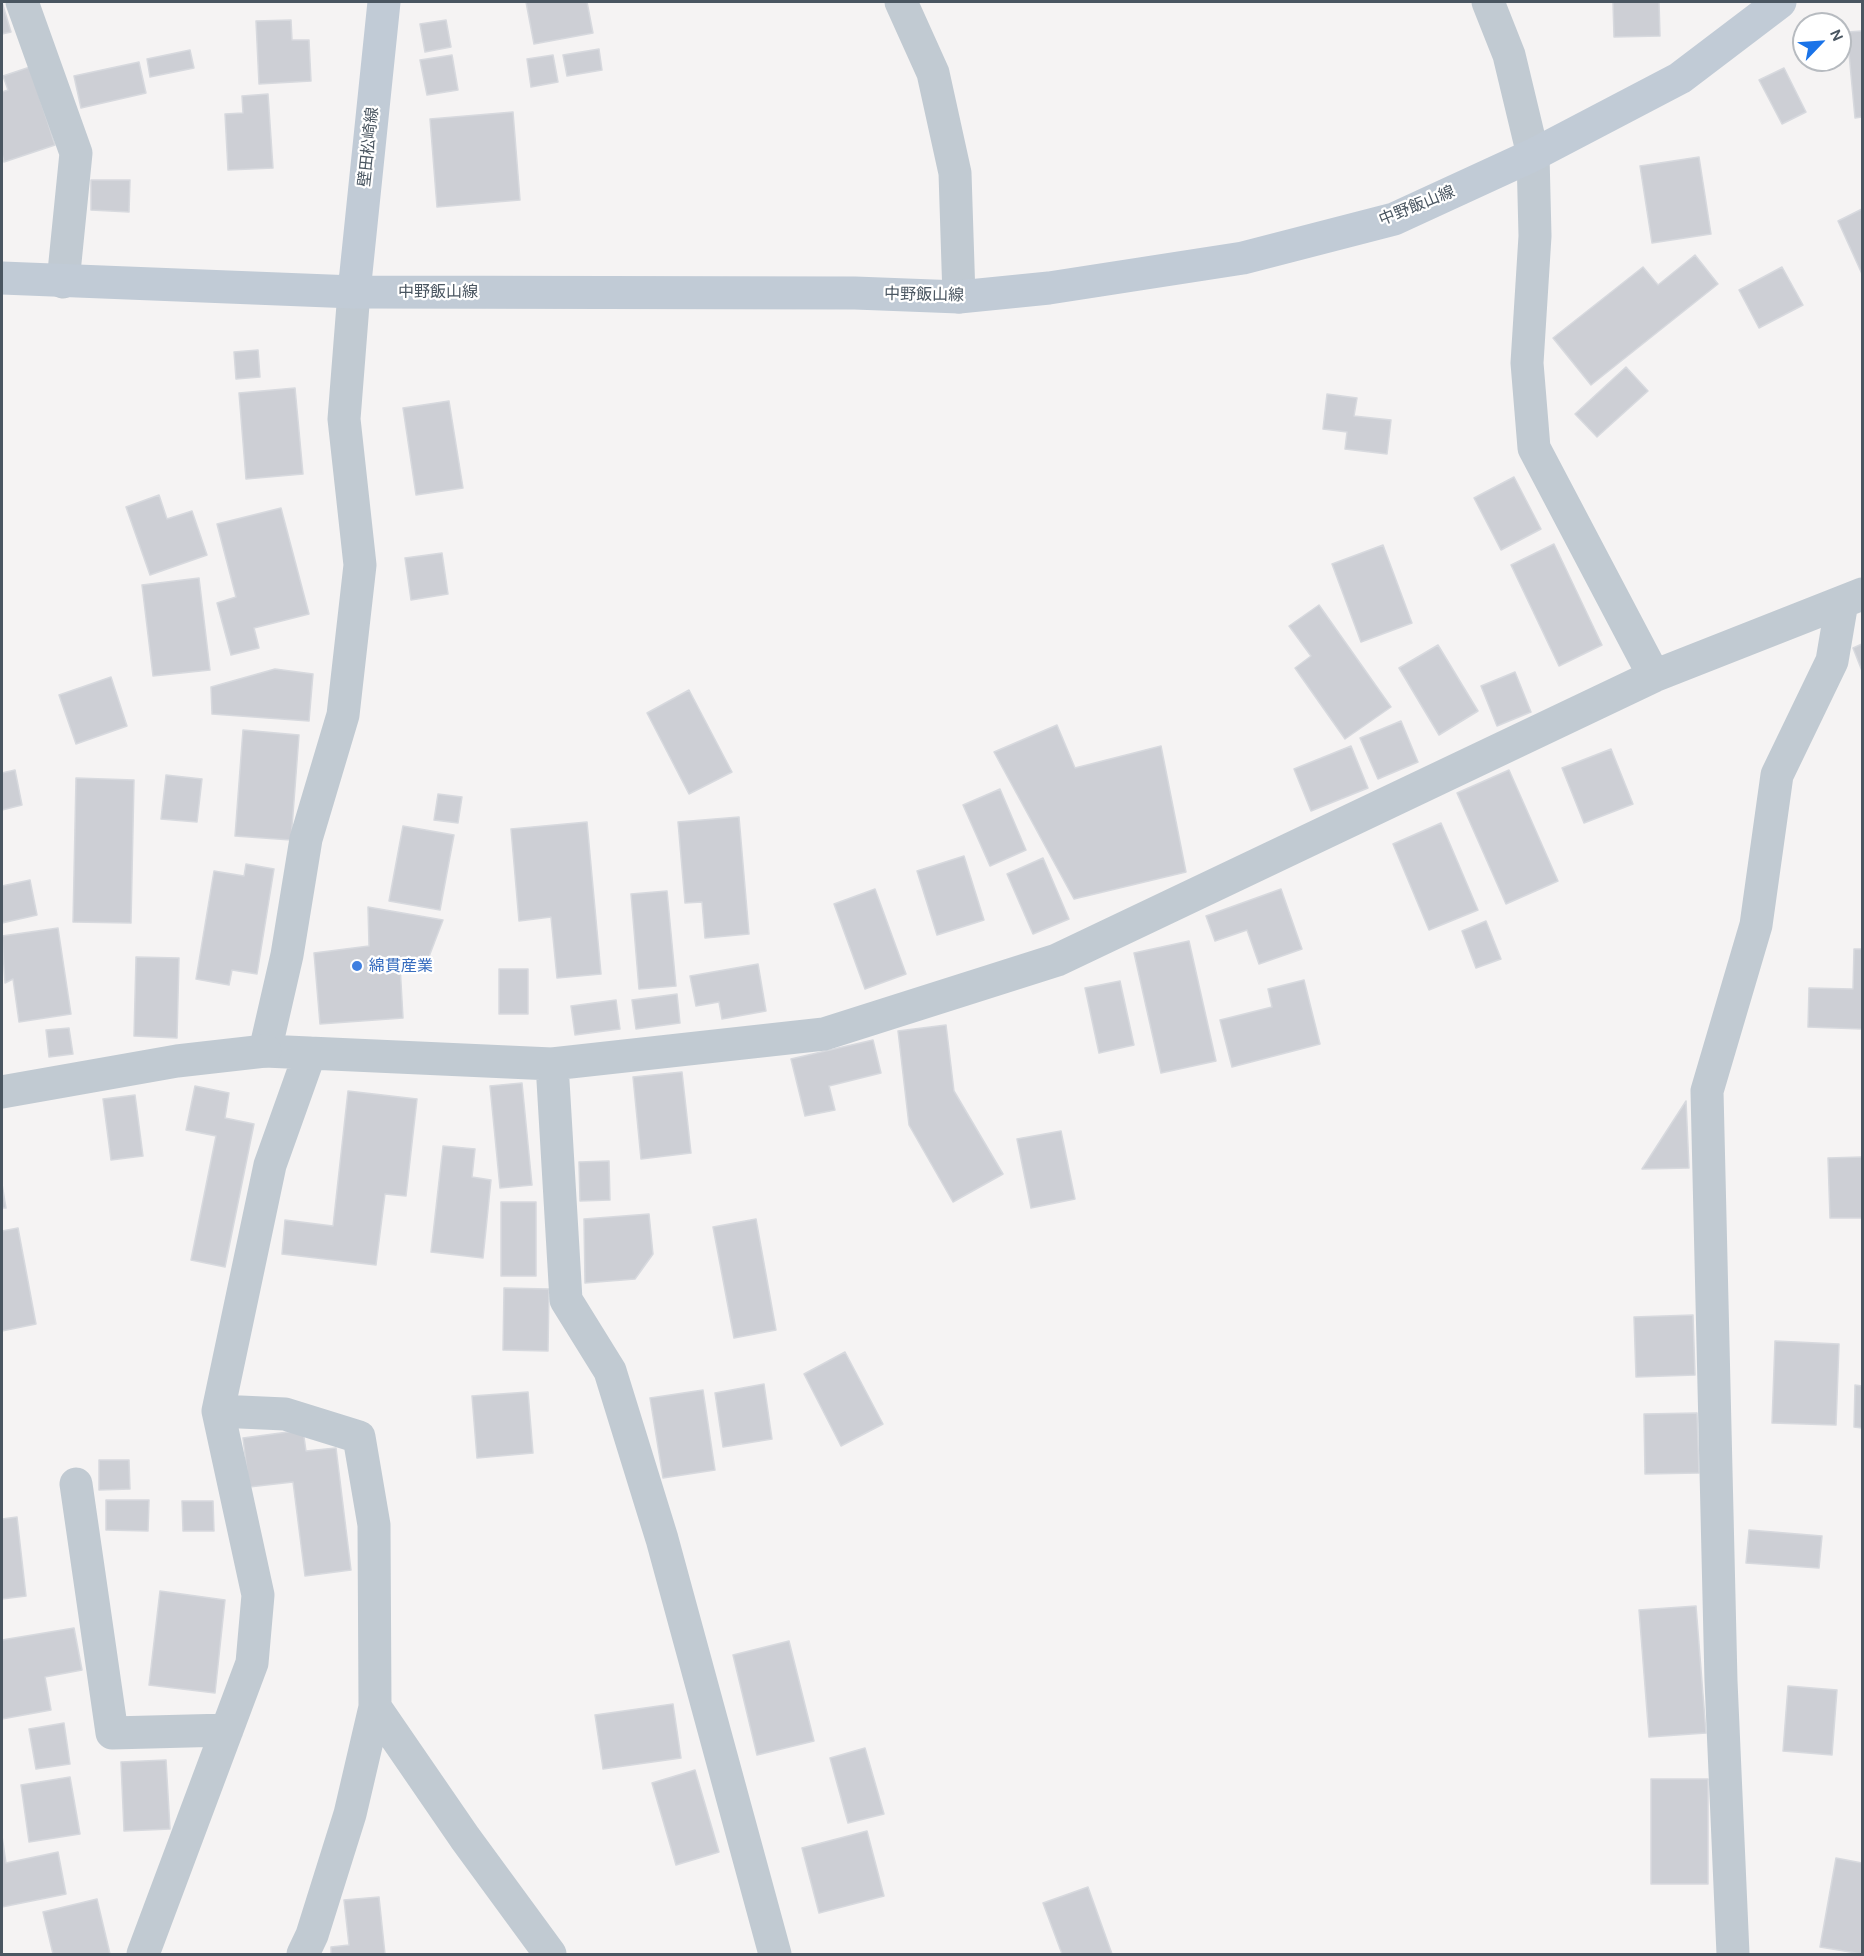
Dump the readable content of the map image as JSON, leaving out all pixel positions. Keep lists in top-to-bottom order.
{
  "streets": {
    "main road": ["壁田松崎線", "中野飯山線"]
  },
  "crossings": [
    ["壁田松崎線", "中野飯山線"]
  ],
  "places": ["綿貫産業"],
  "north": "top right"
}
